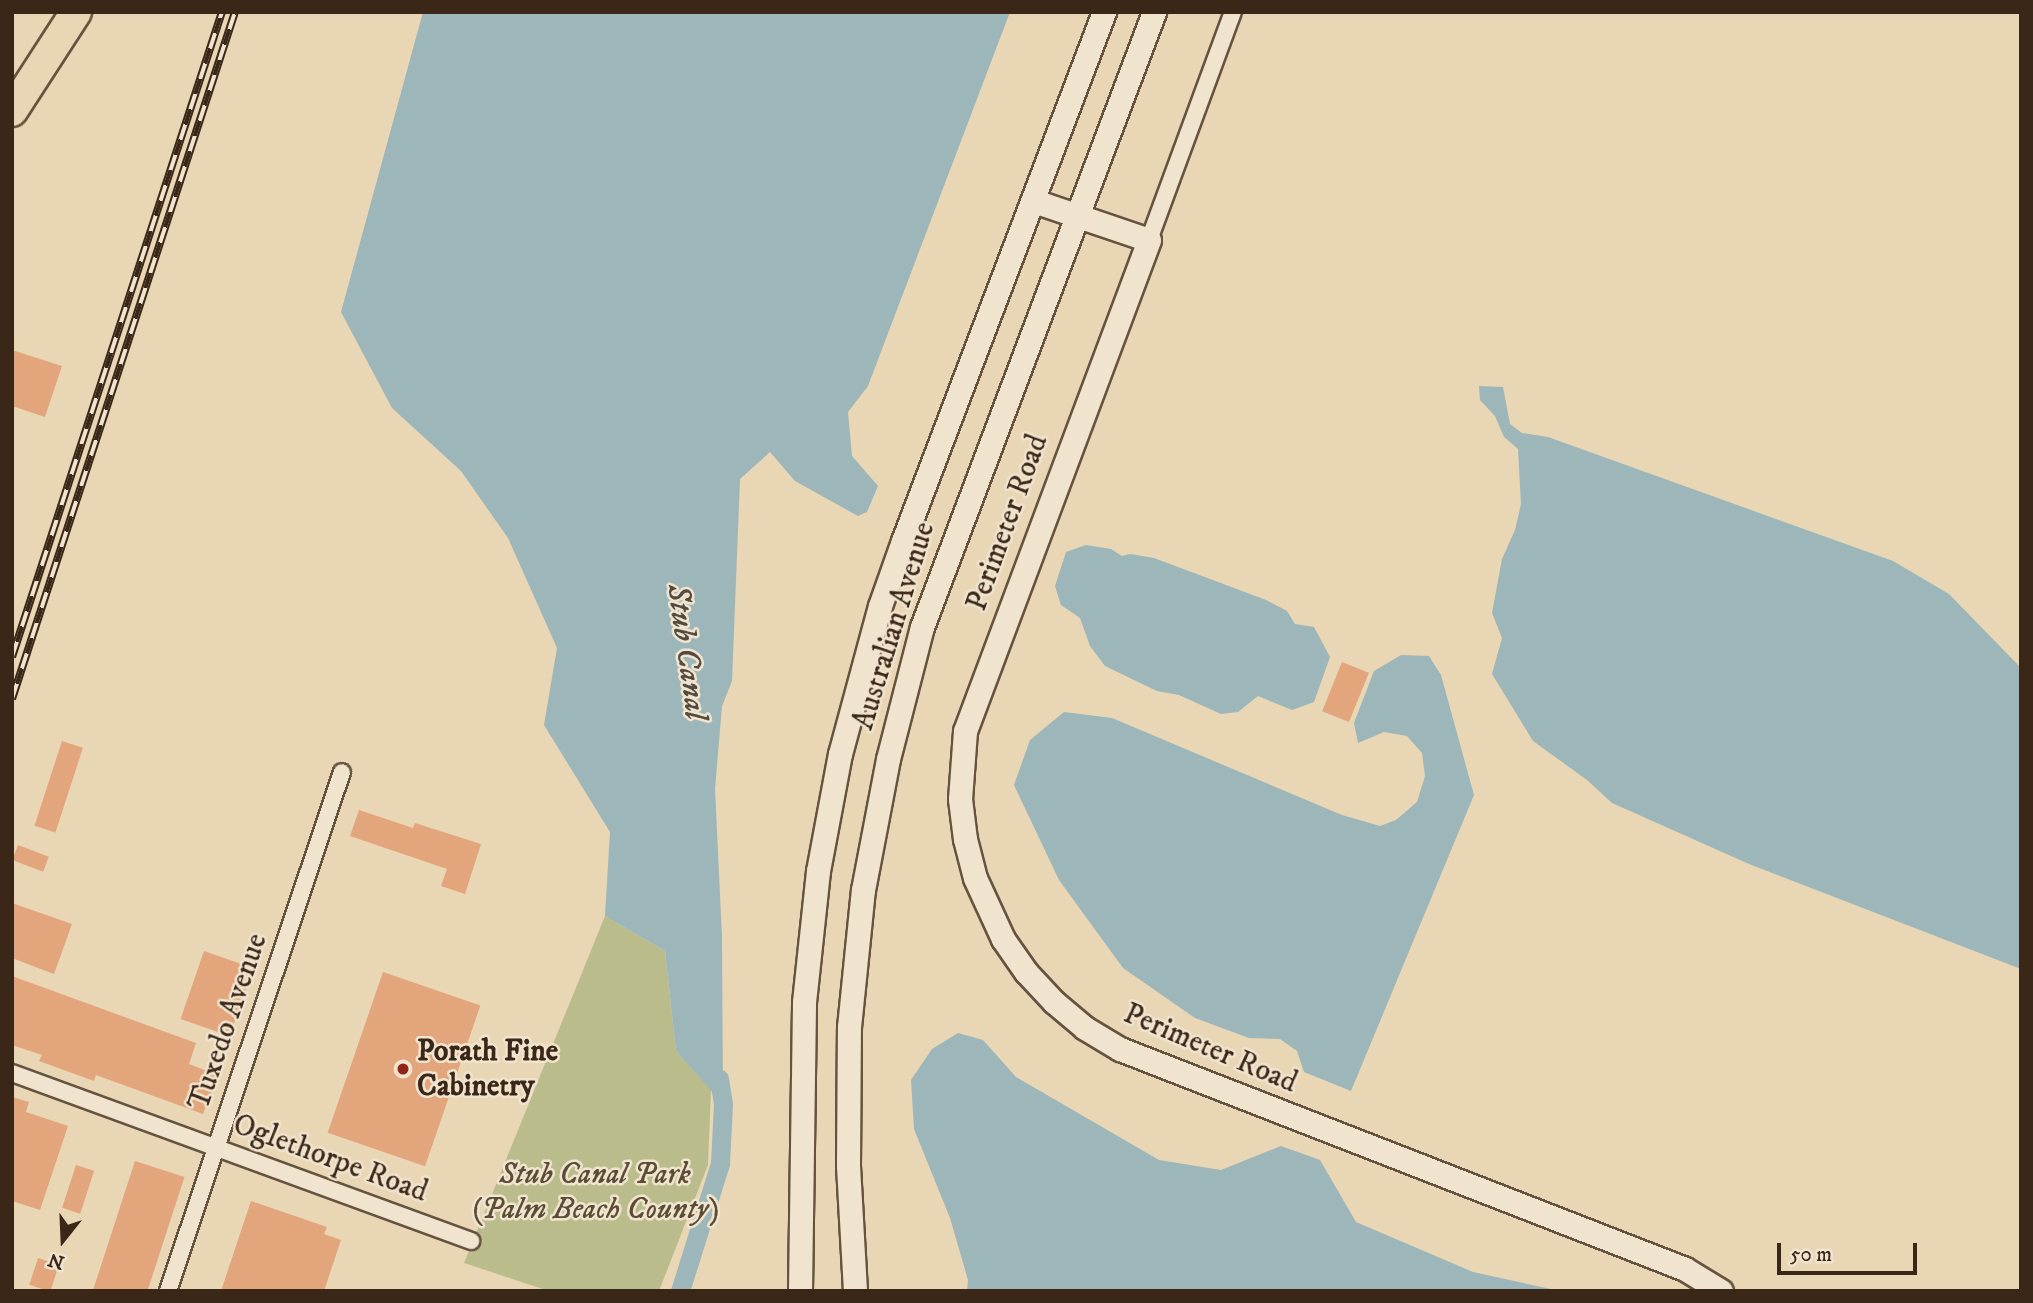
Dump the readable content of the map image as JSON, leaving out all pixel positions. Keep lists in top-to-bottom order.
{
  "streets": {
    "main road": ["Perimeter Road", "Australian Avenue"],
    "street": ["Tuxedo Avenue", "Oglethorpe Road"]
  },
  "crossings": [
    ["Tuxedo Avenue", "Oglethorpe Road"]
  ],
  "water": ["Stub Canal"],
  "parks": ["Stub Canal Park (Palm Beach County)"],
  "places": ["Porath Fine Cabinetry"],
  "scale_bar": "50 m",
  "north": "bottom"
}
